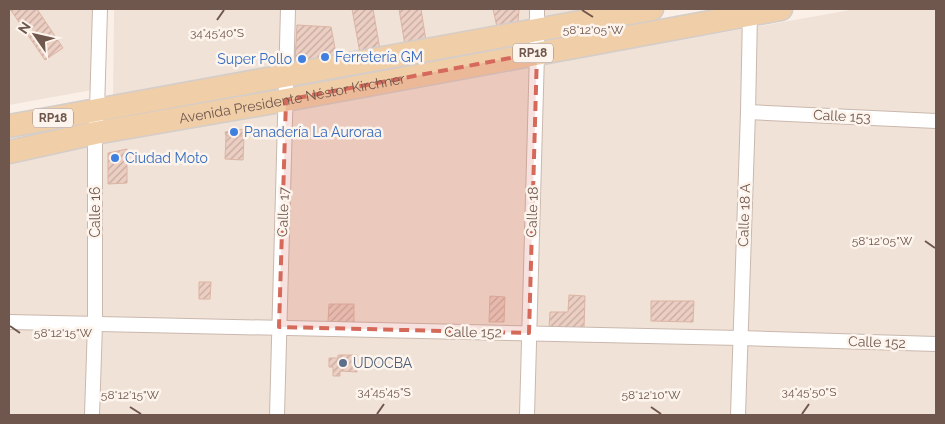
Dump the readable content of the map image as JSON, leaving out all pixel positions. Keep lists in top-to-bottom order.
{
  "streets": {
    "main road": ["RP18", "Avenida Presidente Néstor Kirchner"],
    "street": [
      "Calle 153",
      "Calle 16",
      "Calle 17",
      "Calle 18",
      "Calle 18 A",
      "Calle 152"
    ]
  },
  "crossings": [
    ["Avenida Presidente Néstor Kirchner", "Calle 16"],
    ["Avenida Presidente Néstor Kirchner", "Calle 17"],
    ["Avenida Presidente Néstor Kirchner", "Calle 18"],
    ["Avenida Presidente Néstor Kirchner", "Calle 18 A"],
    ["Calle 153", "Calle 18 A"],
    ["Calle 16", "Calle 152"],
    ["Calle 17", "Calle 152"],
    ["Calle 18", "Calle 152"],
    ["Calle 18 A", "Calle 152"]
  ],
  "places": [
    "Ferretería GM",
    "Super Pollo",
    "Panadería La Auroraa",
    "Ciudad Moto",
    "UDOCBA"
  ],
  "north": "top left",
  "coordinates": [
    "58°12'05\"W",
    "34°45'40\"S",
    "58°12'15\"W",
    "34°45'45\"S",
    "34°45'50\"S",
    "58°12'10\"W"
  ]
}
